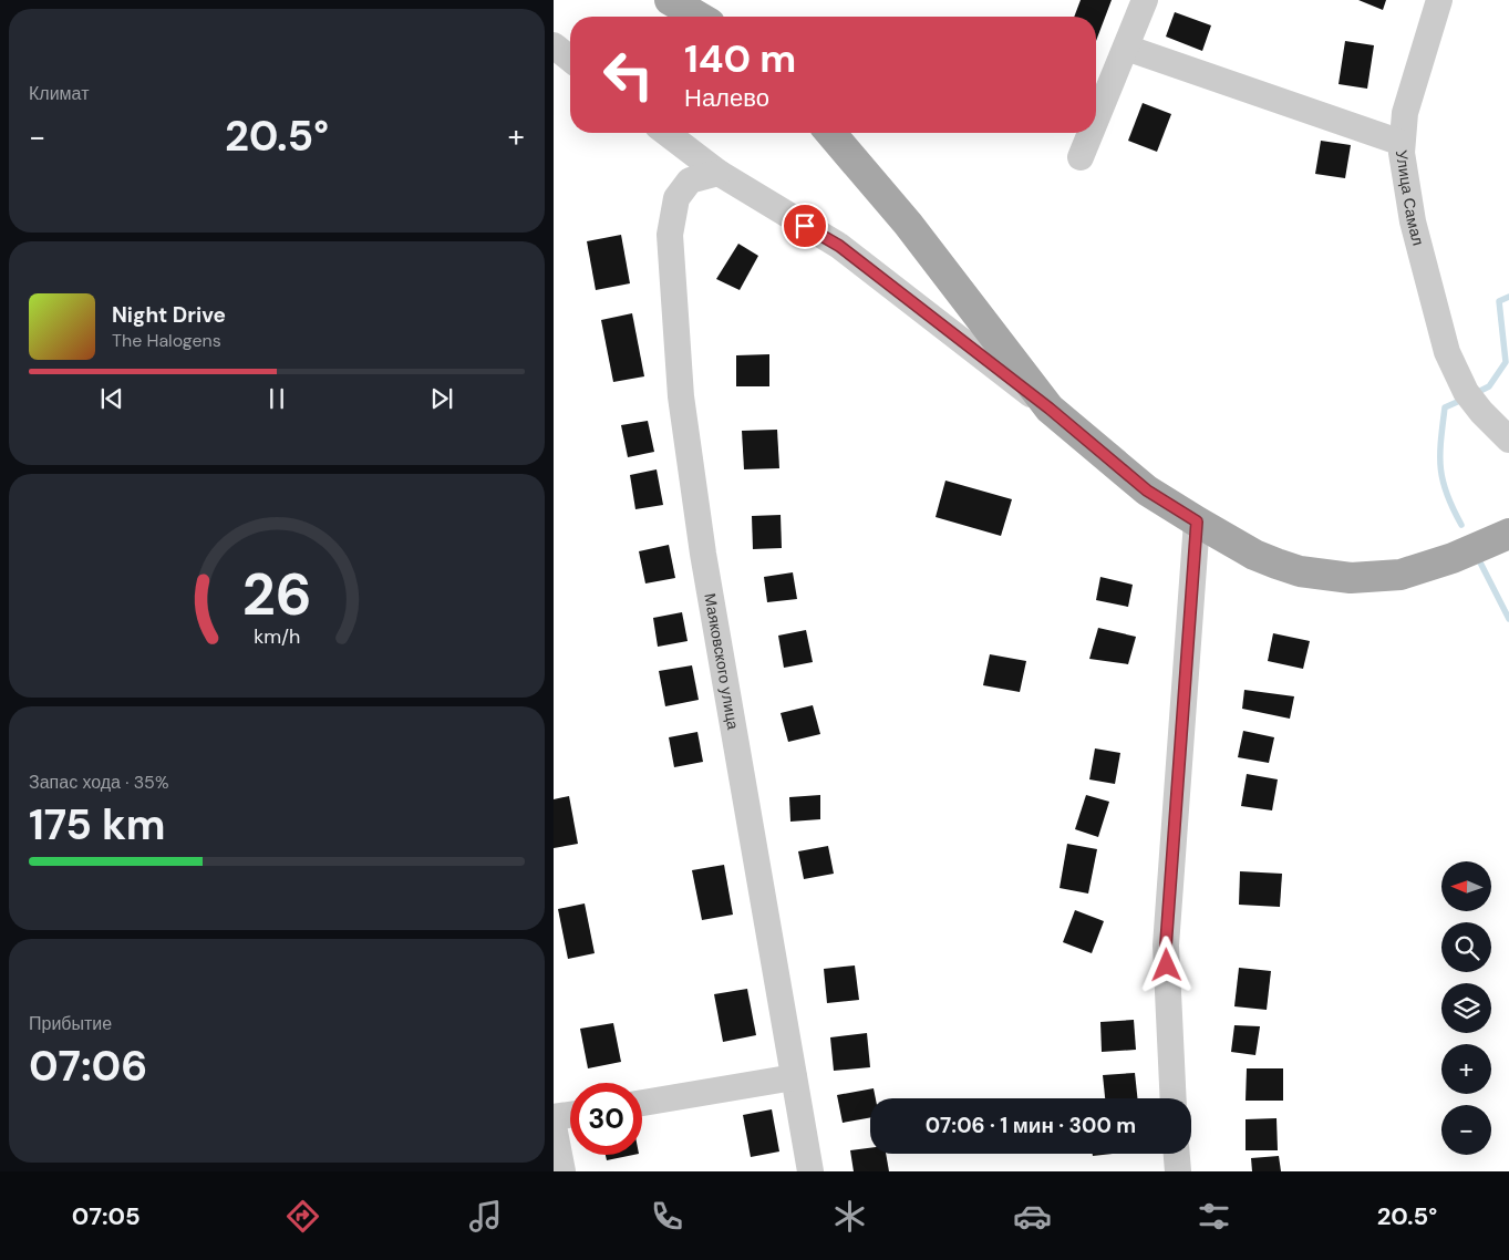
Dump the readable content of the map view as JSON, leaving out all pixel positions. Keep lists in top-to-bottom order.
{
  "streets": {
    "street": ["Улица Самал", "Маяковского улица"]
  },
  "north": "left",
  "page": {
    "tile": [
      "Климат",
      ["Запас хода · 35%", "175 km"],
      ["Прибытие", "07:06"]
    ],
    "turn": ["140 m", "Налево"],
    "heat": ["−", "20.5°", "+"],
    "song": ["Night Drive", "The Halogens"],
    "map_buttons": ["+", "−"],
    "limit": "30",
    "trip": "07:06 · 1 мин · 300 m",
    "tabs": ["07:05", "20.5°"],
    "gauge": ["26", "km/h"]
  }
}
